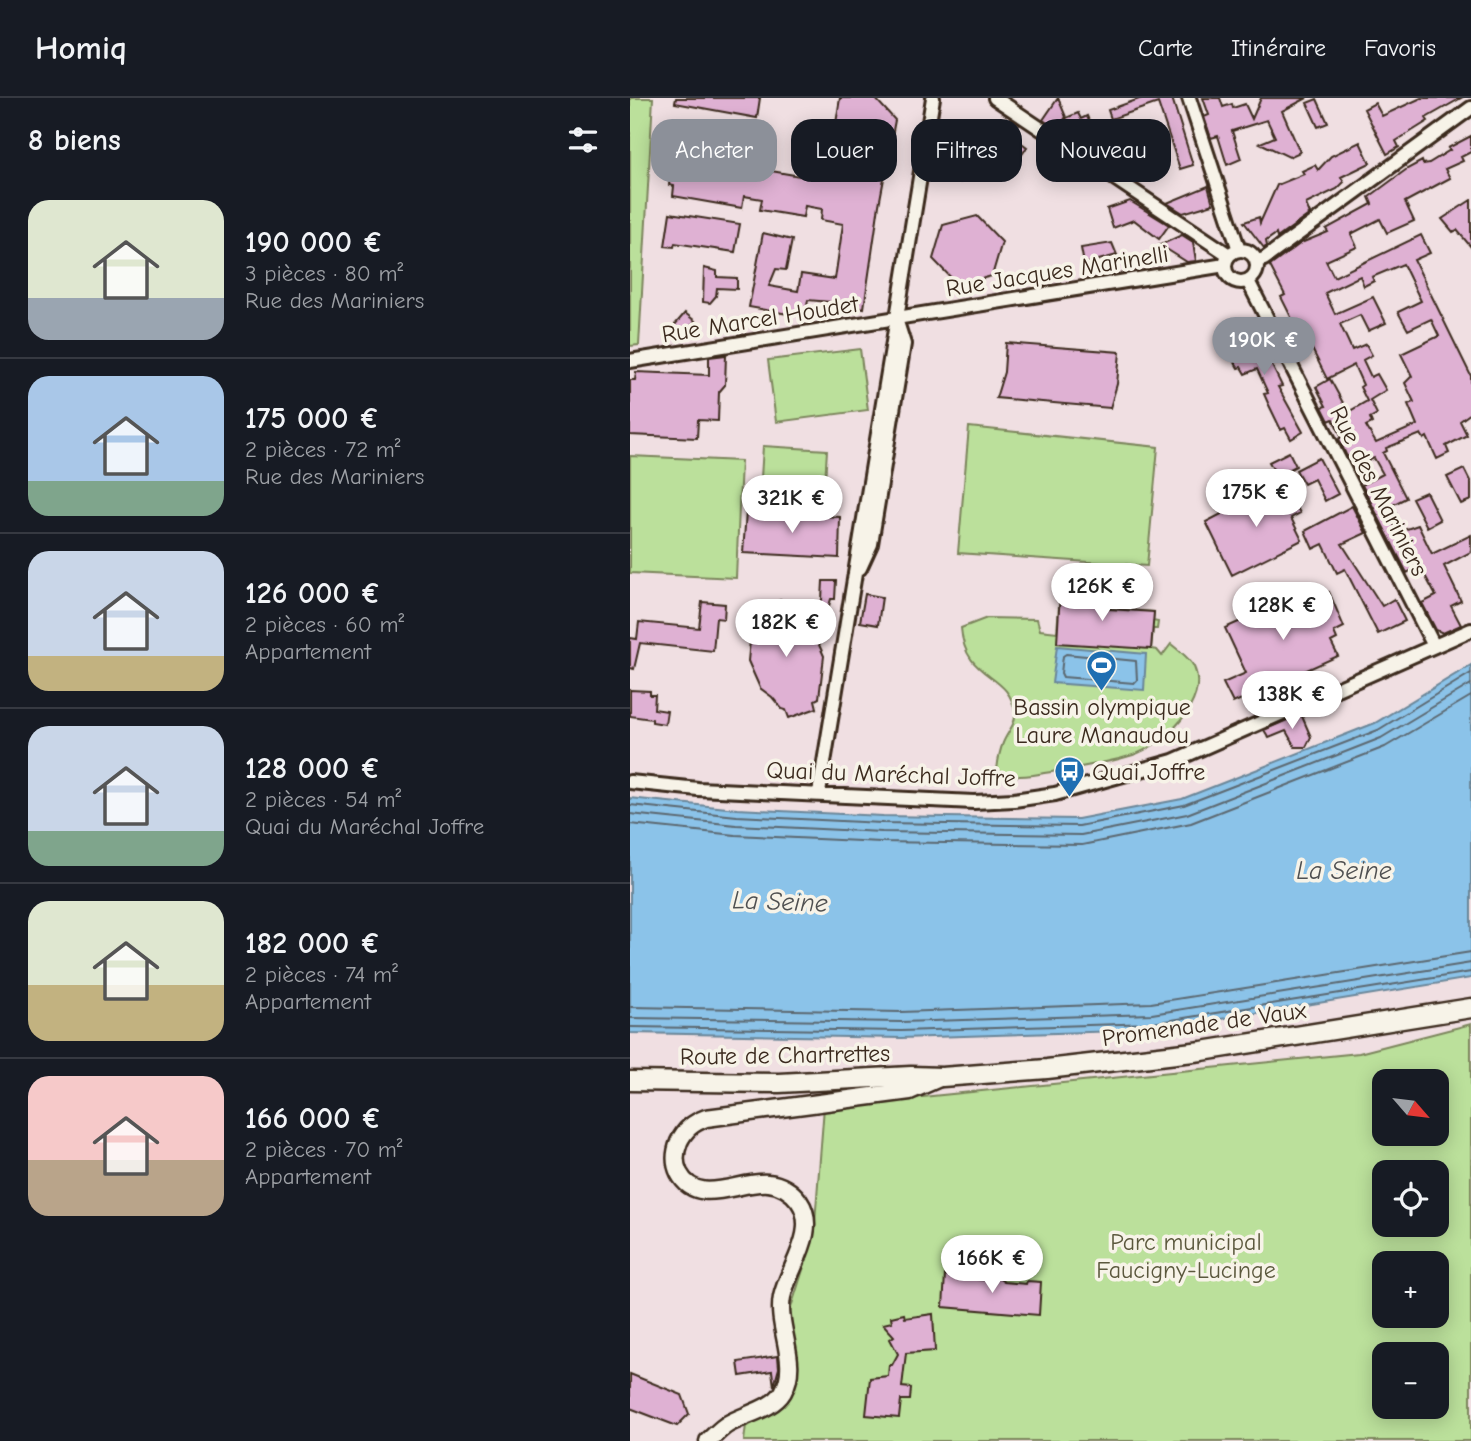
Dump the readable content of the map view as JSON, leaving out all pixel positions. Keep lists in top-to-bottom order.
{
  "streets": {
    "main road": ["Promenade de Vaux", "Route de Chartrettes"],
    "street": [
      "Rue Jacques Marinelli",
      "Rue Marcel Houdet",
      "Rue des Mariniers",
      "Quai du Maréchal Joffre"
    ]
  },
  "crossings": [
    ["Rue Jacques Marinelli", "Rue Marcel Houdet"],
    ["Rue Jacques Marinelli", "Rue des Mariniers"],
    ["Rue des Mariniers", "Quai du Maréchal Joffre"],
    ["Promenade de Vaux", "Route de Chartrettes"]
  ],
  "water": ["La Seine"],
  "parks": ["Parc municipal Faucigny-Lucinge"],
  "places": {
    "sports": ["Bassin olympique Laure Manaudou"],
    "bus stop": ["Quai Joffre"]
  },
  "north": "bottom right",
  "page": {
    "header": "Homiq",
    "nav": ["Carte", "Itinéraire", "Favoris"],
    "heading": "8 biens",
    "chip": [
      "Acheter",
      "Louer",
      "Filtres",
      "Nouveau"
    ],
    "list": [
      {
        "name": "190 000 €",
        "note": "3 pièces · 80 m² · Rue des Mariniers"
      },
      {
        "name": "175 000 €",
        "note": "2 pièces · 72 m² · Rue des Mariniers"
      },
      {
        "name": "126 000 €",
        "note": "2 pièces · 60 m² · Appartement"
      },
      {
        "name": "128 000 €",
        "note": "2 pièces · 54 m² · Quai du Maréchal Joffre"
      },
      {
        "name": "182 000 €",
        "note": "2 pièces · 74 m² · Appartement"
      },
      {
        "name": "166 000 €",
        "note": "2 pièces · 70 m² · Appartement"
      }
    ],
    "price": [
      "190K €",
      "175K €",
      "321K €",
      "126K €",
      "128K €",
      "182K €",
      "138K €",
      "166K €"
    ],
    "map_buttons": ["+", "−"]
  }
}
